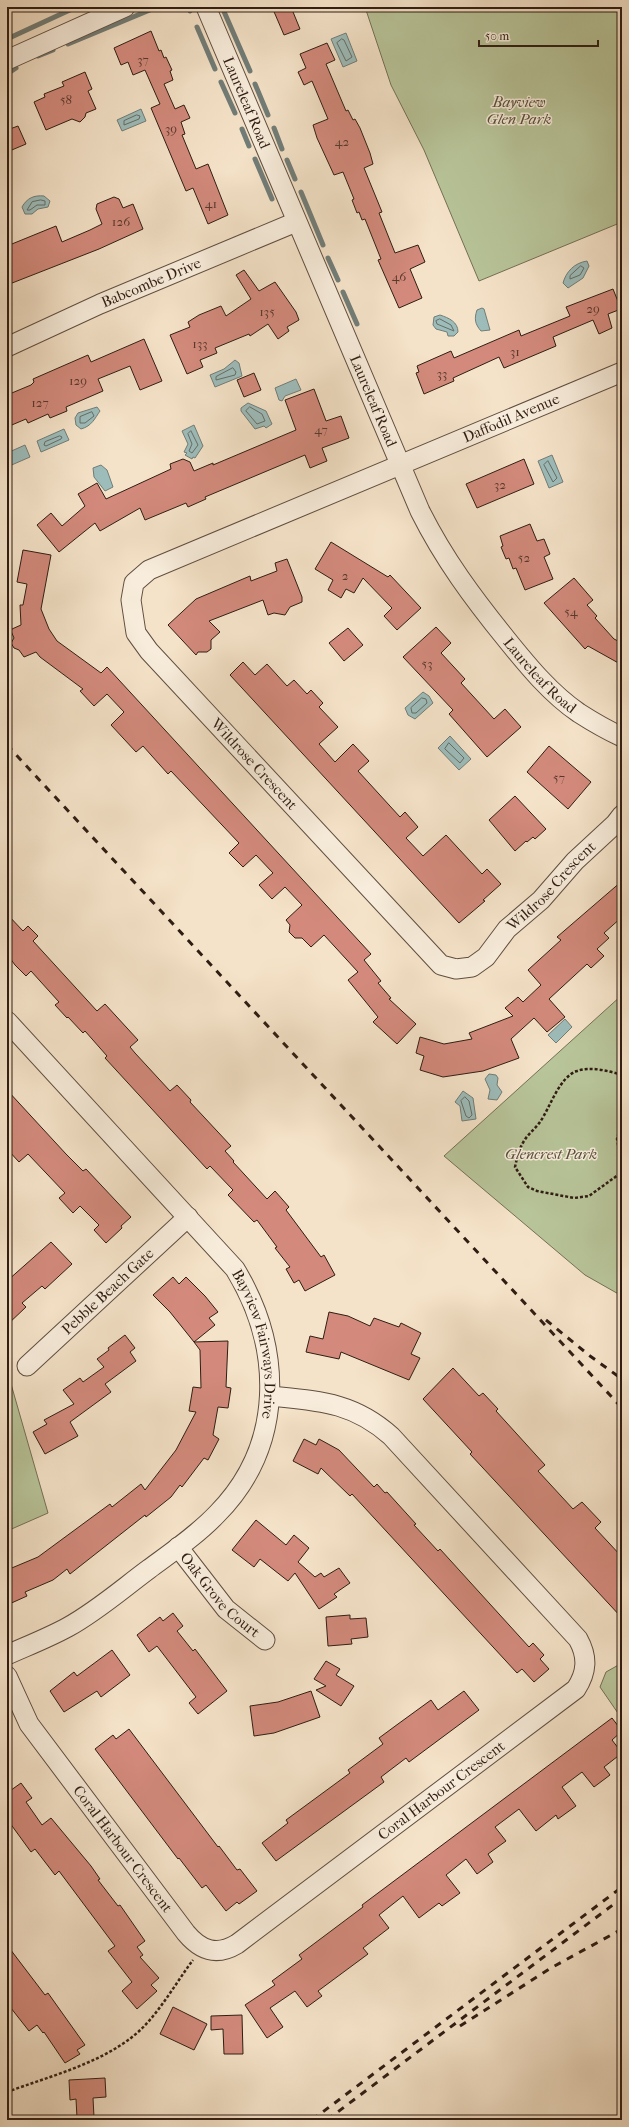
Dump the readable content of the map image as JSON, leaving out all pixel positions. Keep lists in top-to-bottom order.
{
  "streets": {
    "street": [
      "Laureleaf Road",
      "Babcombe Drive",
      "Daffodil Avenue",
      "Wildrose Crescent",
      "Pebble Beach Gate",
      "Bayview Fairways Drive",
      "Oak Grove Court",
      "Coral Harbour Crescent"
    ]
  },
  "crossings": [
    ["Laureleaf Road", "Babcombe Drive"],
    ["Laureleaf Road", "Daffodil Avenue"],
    ["Laureleaf Road", "Wildrose Crescent"],
    ["Daffodil Avenue", "Wildrose Crescent"],
    ["Pebble Beach Gate", "Bayview Fairways Drive"],
    ["Bayview Fairways Drive", "Oak Grove Court"],
    ["Bayview Fairways Drive", "Coral Harbour Crescent"]
  ],
  "parks": ["Bayview Glen Park", "Glencrest Park"],
  "house_numbers": [
    "37",
    "58",
    "39",
    "42",
    "41",
    "126",
    "46",
    "29",
    "135",
    "133",
    "31",
    "33",
    "129",
    "127",
    "47",
    "32",
    "52",
    "2",
    "54",
    "53",
    "57"
  ],
  "scale_bar": "50 m"
}
